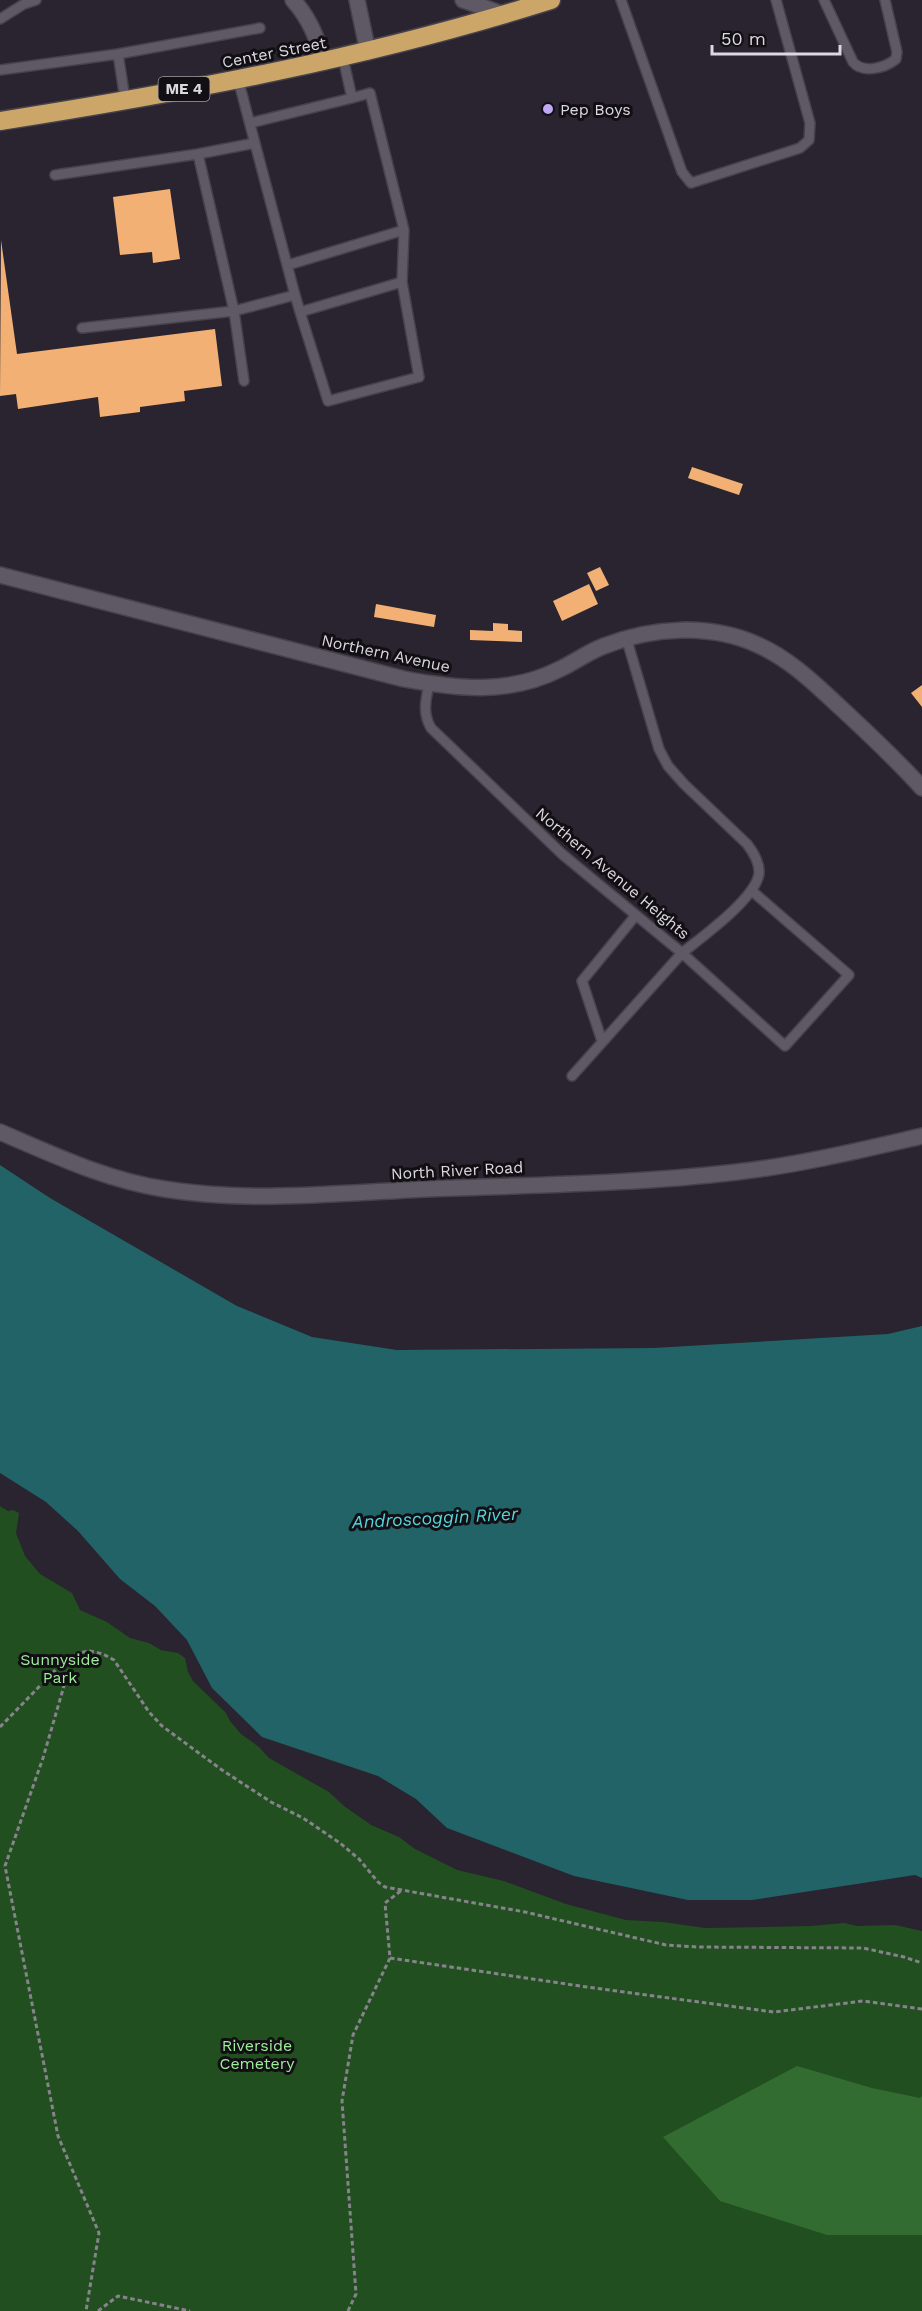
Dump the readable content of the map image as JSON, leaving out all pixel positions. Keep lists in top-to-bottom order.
{
  "streets": {
    "highway": ["Center Street", "ME 4"],
    "street": ["Northern Avenue", "North River Road"],
    "lane": ["Northern Avenue Heights"]
  },
  "crossings": [
    ["Northern Avenue", "Northern Avenue Heights"]
  ],
  "water": ["Androscoggin River"],
  "parks": ["Sunnyside Park", "Riverside Cemetery"],
  "places": ["Pep Boys"],
  "scale_bar": "50 m"
}
